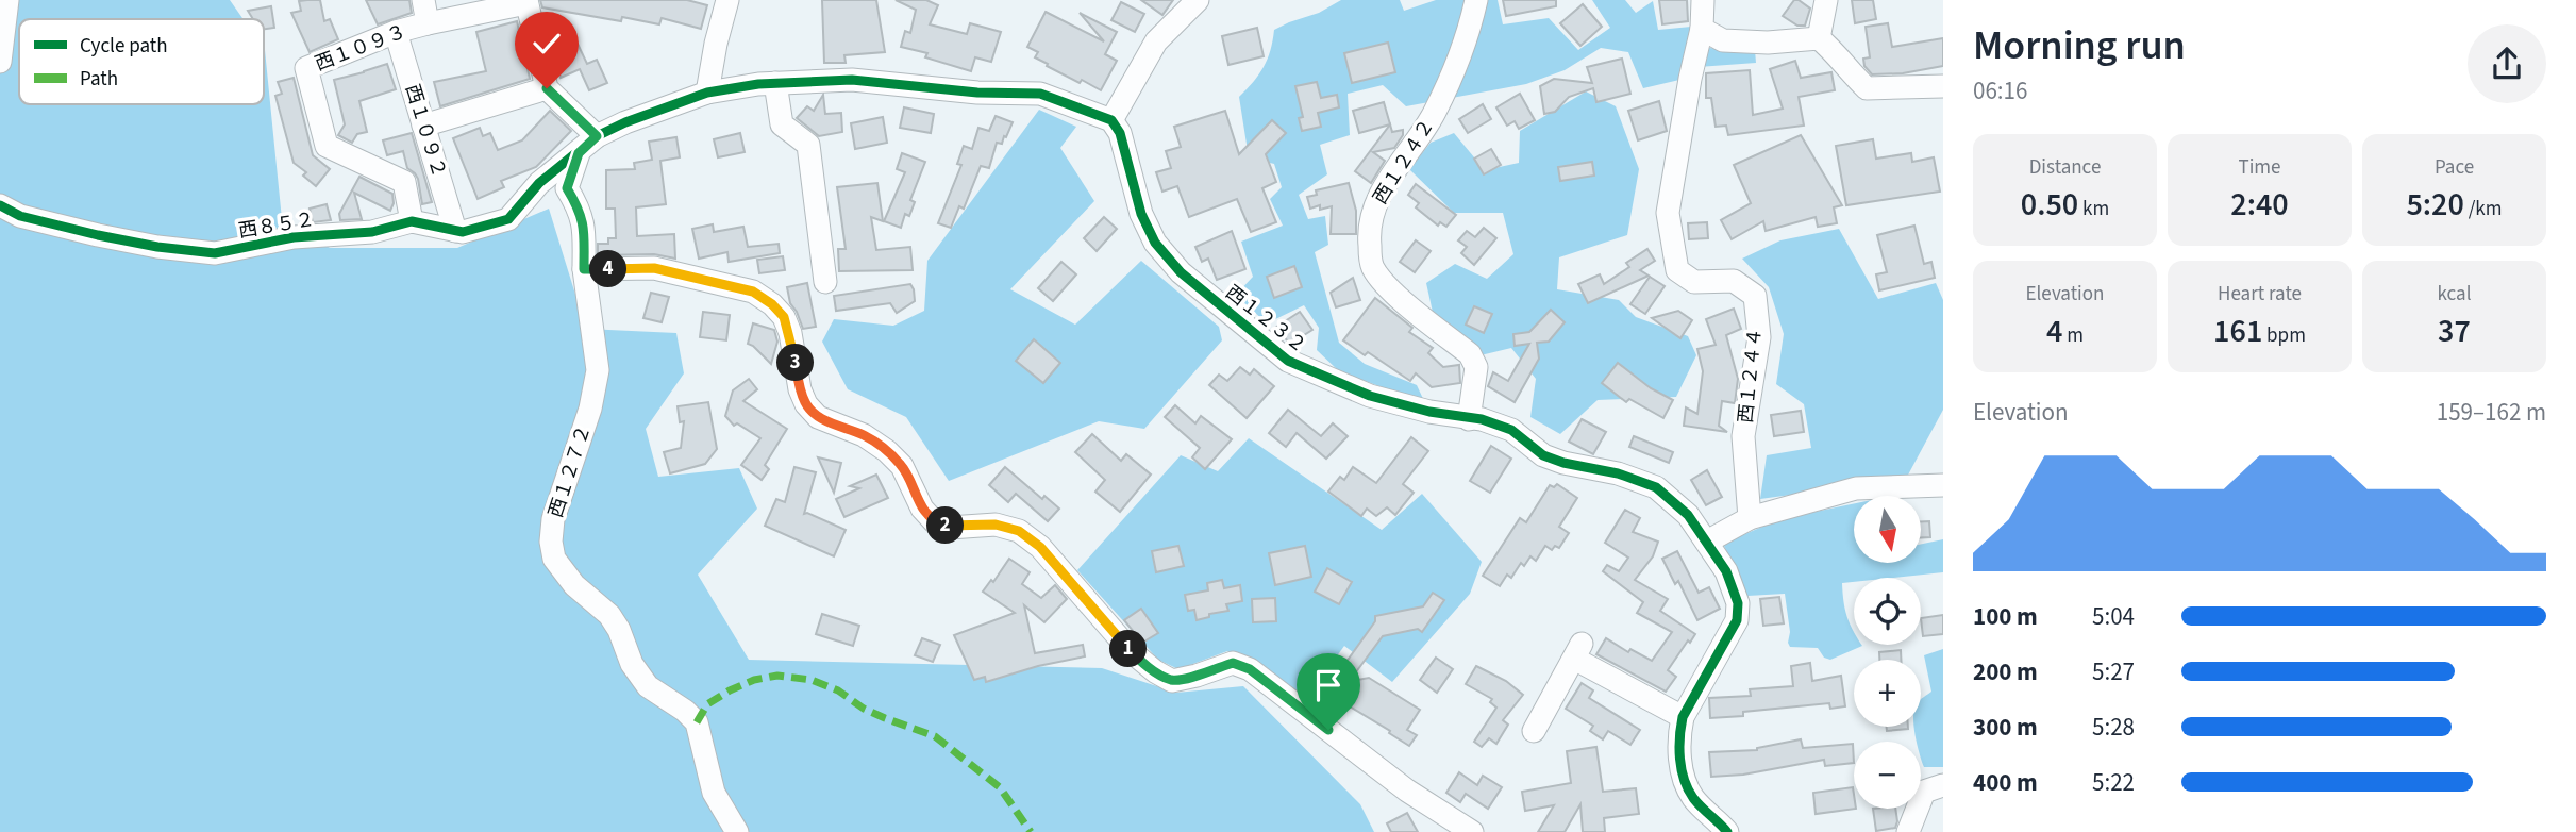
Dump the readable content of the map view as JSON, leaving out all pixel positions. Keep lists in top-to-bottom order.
{
  "streets": {
    "street": [
      "西１０９３",
      "西１０９２",
      "西１２４２",
      "西８５２",
      "西１２３２",
      "西１２４４",
      "西１２７２"
    ]
  },
  "crossings": [
    ["西１０９３", "西１０９２"],
    ["西１０９３", "西８５２"],
    ["西１０９２", "西８５２"],
    ["西１２４２", "西１２３２"],
    ["西８５２", "西１２７２"]
  ],
  "legend": ["Cycle path", "Path"],
  "north": "bottom",
  "page": {
    "heading": ["Morning run", "06:16"],
    "stats": [
      ["Distance", "0.50 km"],
      ["Time", "2:40"],
      ["Pace", "5:20 /km"],
      ["Elevation", "4 m"],
      ["Heart rate", "161 bpm"],
      ["kcal", "37"]
    ],
    "pins": [
      "4",
      "3",
      "2",
      "1"
    ],
    "chart": ["Elevation", "159–162 m"],
    "map_buttons": ["+", "−"],
    "list": [
      {
        "name": "100 m",
        "note": "5:04"
      },
      {
        "name": "200 m",
        "note": "5:27"
      },
      {
        "name": "300 m",
        "note": "5:28"
      },
      {
        "name": "400 m",
        "note": "5:22"
      }
    ]
  }
}
